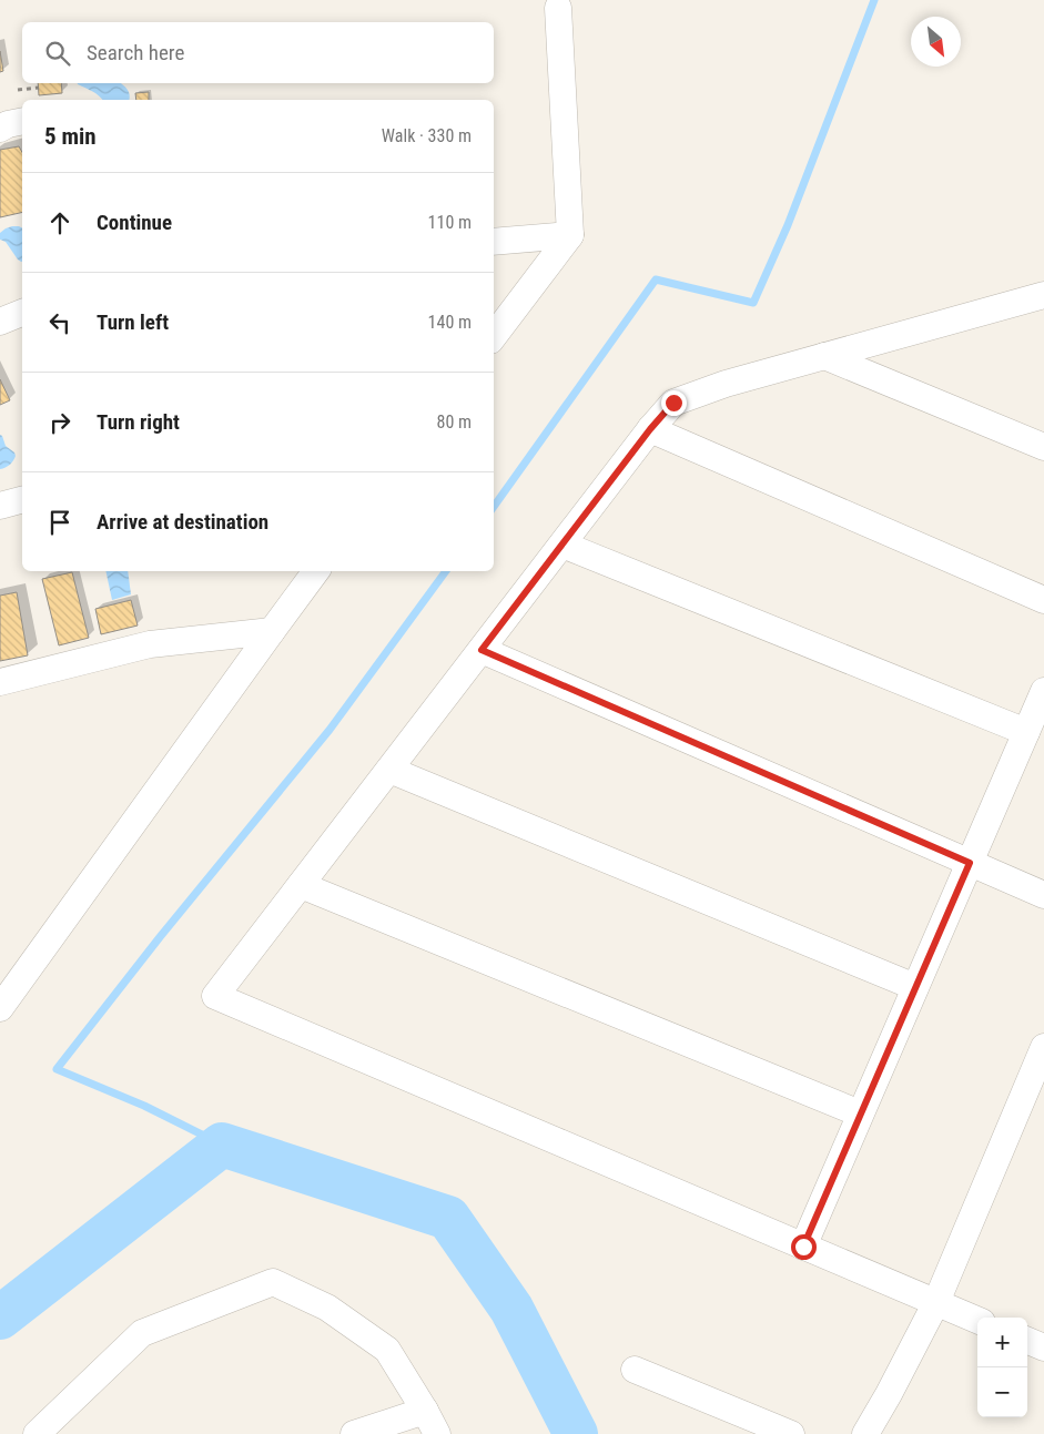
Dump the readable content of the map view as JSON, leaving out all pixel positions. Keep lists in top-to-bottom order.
{
  "north": "bottom right",
  "page": {
    "search": "Search here",
    "heading": ["5 min", "Walk · 330 m"],
    "list": [
      ["Continue", "110 m"],
      ["Turn left", "140 m"],
      ["Turn right", "80 m"],
      "Arrive at destination"
    ],
    "map_buttons": ["+", "−"]
  }
}
